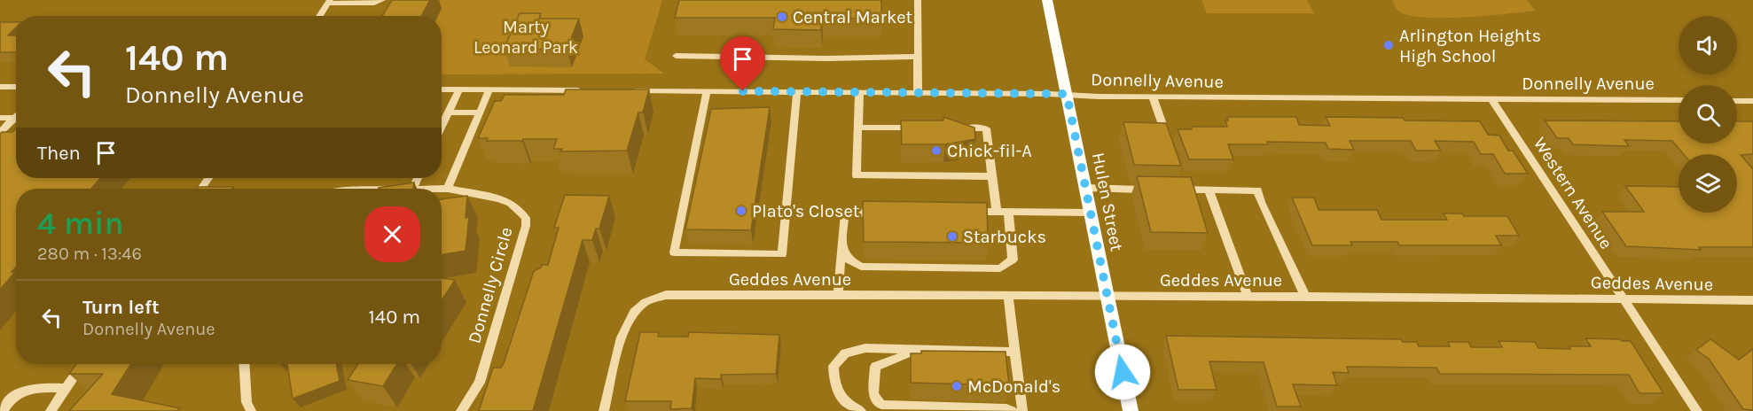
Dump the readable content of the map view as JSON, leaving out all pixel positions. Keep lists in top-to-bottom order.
{
  "streets": {
    "main road": ["Hulen Street"],
    "street": [
      "Donnelly Avenue",
      "Western Avenue",
      "Geddes Avenue",
      "Donnelly Circle"
    ]
  },
  "crossings": [
    ["Donnelly Avenue", "Western Avenue"],
    ["Donnelly Avenue", "Hulen Street"],
    ["Western Avenue", "Geddes Avenue"],
    ["Hulen Street", "Geddes Avenue"]
  ],
  "parks": ["Marty Leonard Park"],
  "places": [
    "Central Market",
    "Arlington Heights High School",
    "Chick-fil-A",
    "Plato's Closet",
    "Starbucks",
    "McDonald's"
  ],
  "page": {
    "turn": ["140 m", "Donnelly Avenue"],
    "then": "Then",
    "heading": ["4 min", "280 m · 13:46"],
    "list": [
      {
        "name": "Turn left",
        "note": "Donnelly Avenue",
        "value": "140 m"
      }
    ]
  }
}
